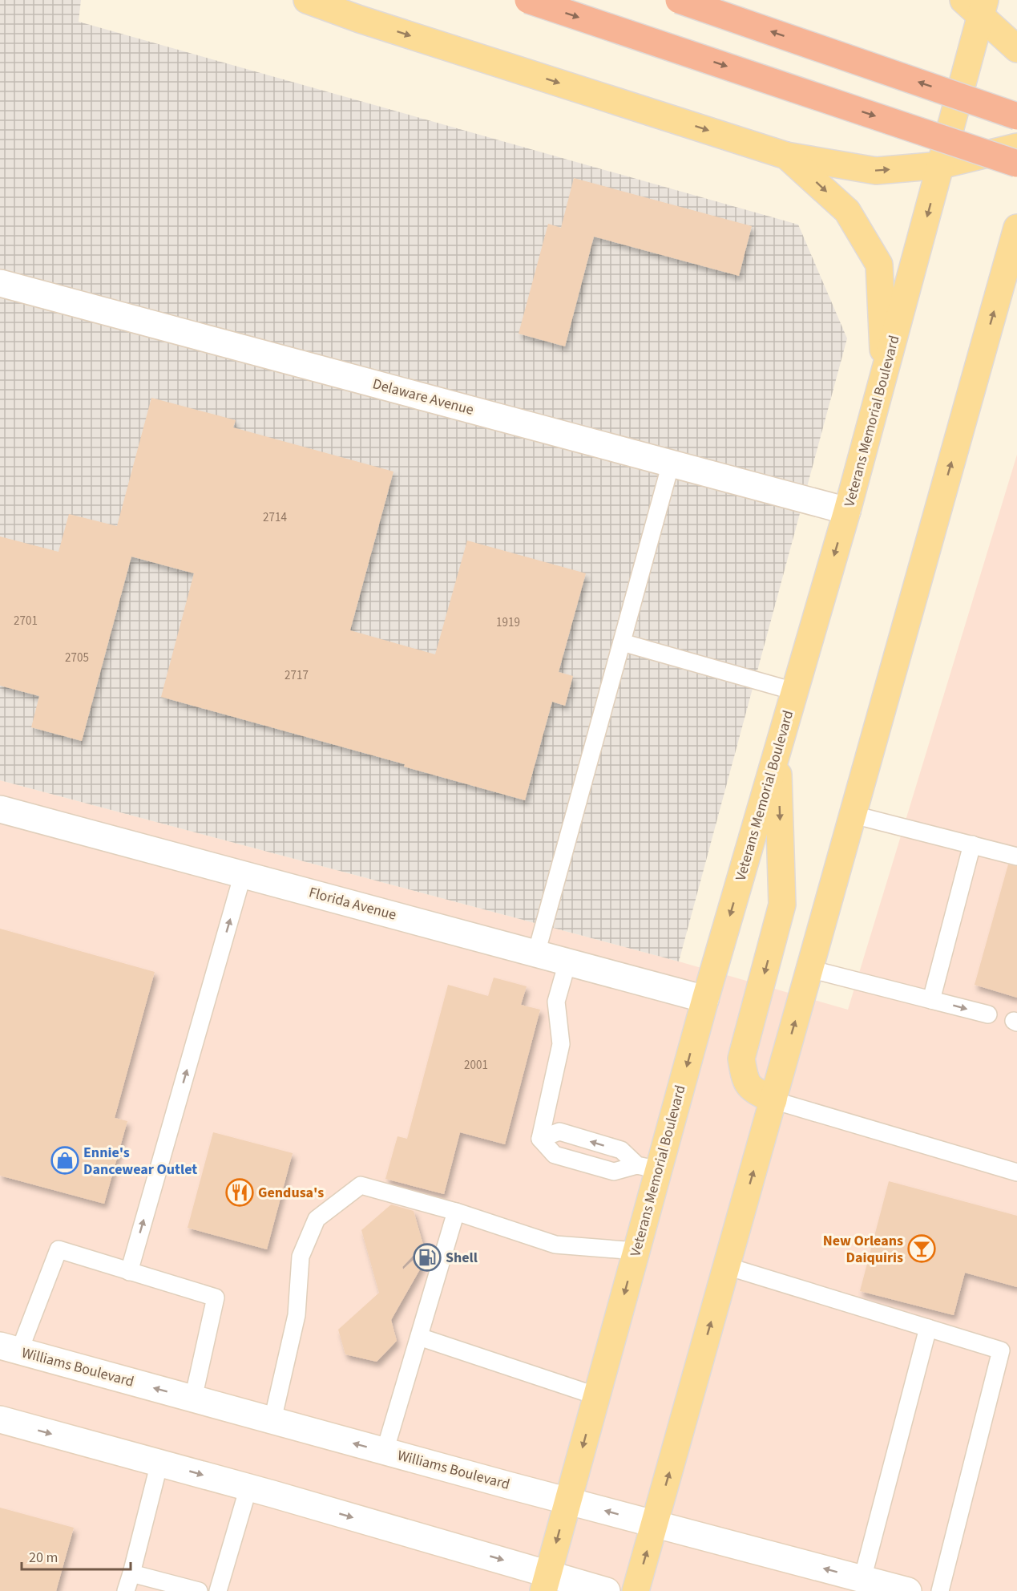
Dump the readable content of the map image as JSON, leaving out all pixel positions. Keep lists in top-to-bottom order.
{
  "streets": {
    "main road": ["Veterans Memorial Boulevard"],
    "street": ["Delaware Avenue", "Florida Avenue", "Williams Boulevard"]
  },
  "crossings": [
    ["Delaware Avenue", "Veterans Memorial Boulevard"],
    ["Veterans Memorial Boulevard", "Florida Avenue"],
    ["Veterans Memorial Boulevard", "Williams Boulevard"]
  ],
  "places": {
    "shop": ["Ennie's Dancewear Outlet"],
    "restaurant": ["Gendusa's"],
    "bar": ["New Orleans Daiquiris"],
    "fuel station": ["Shell"]
  },
  "house_numbers": [
    "2714",
    "2701",
    "1919",
    "2705",
    "2717",
    "2001"
  ],
  "scale_bar": "20 m"
}
